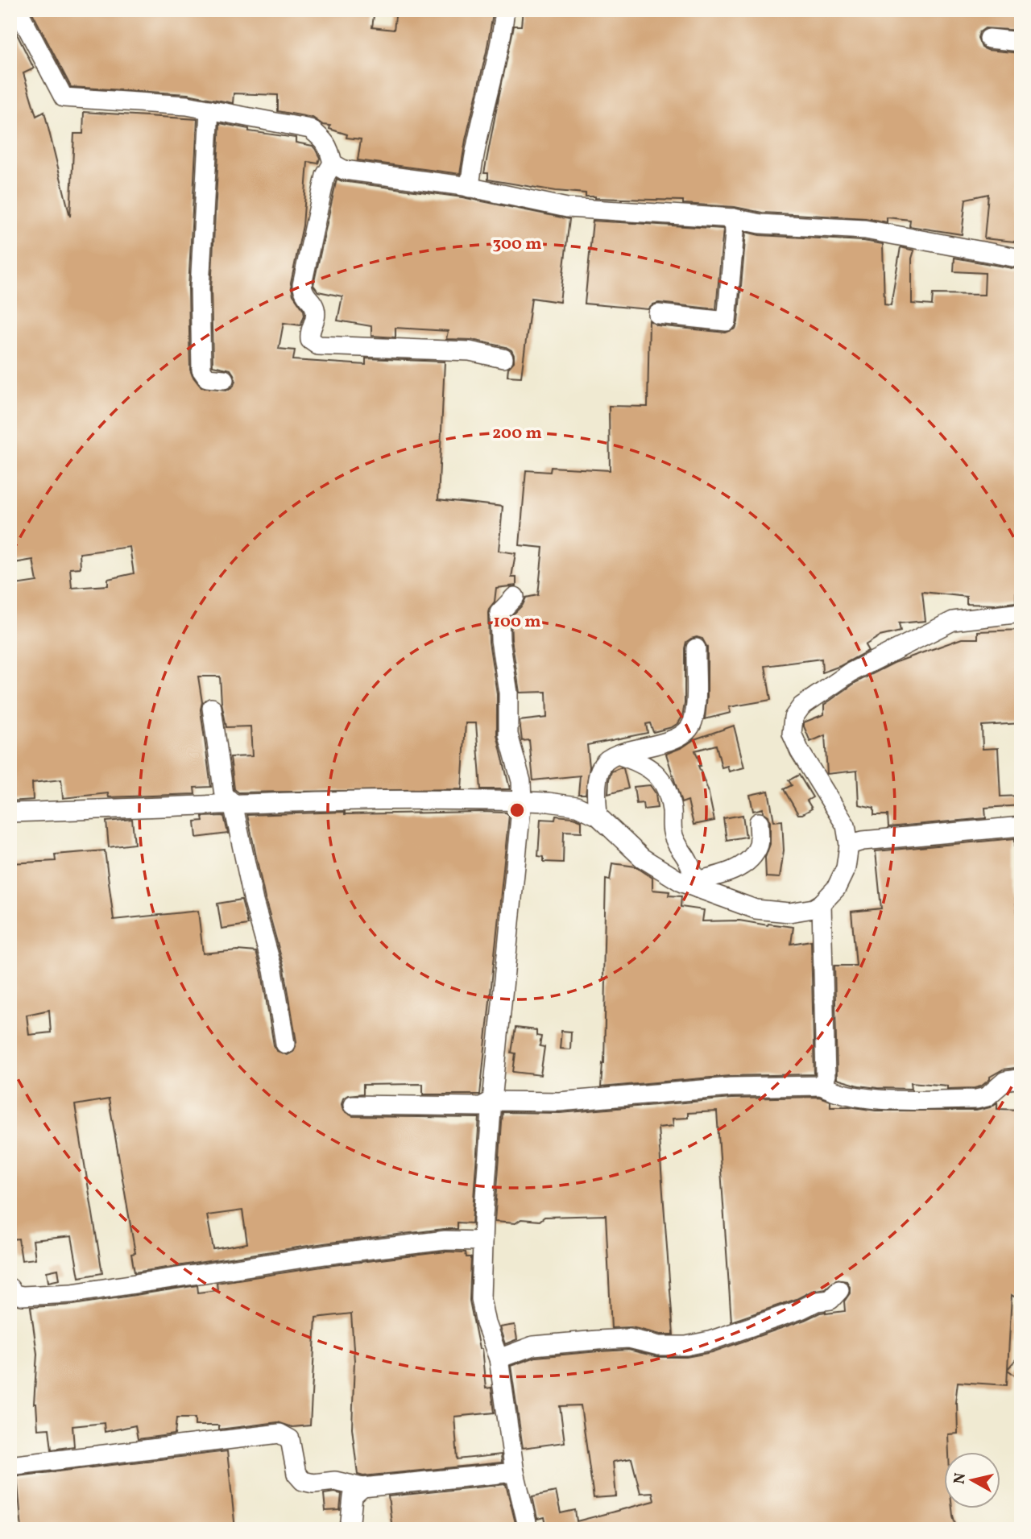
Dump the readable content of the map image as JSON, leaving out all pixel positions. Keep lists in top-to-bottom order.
{
  "north": "left",
  "rings": ["300 m", "200 m", "100 m"]
}
